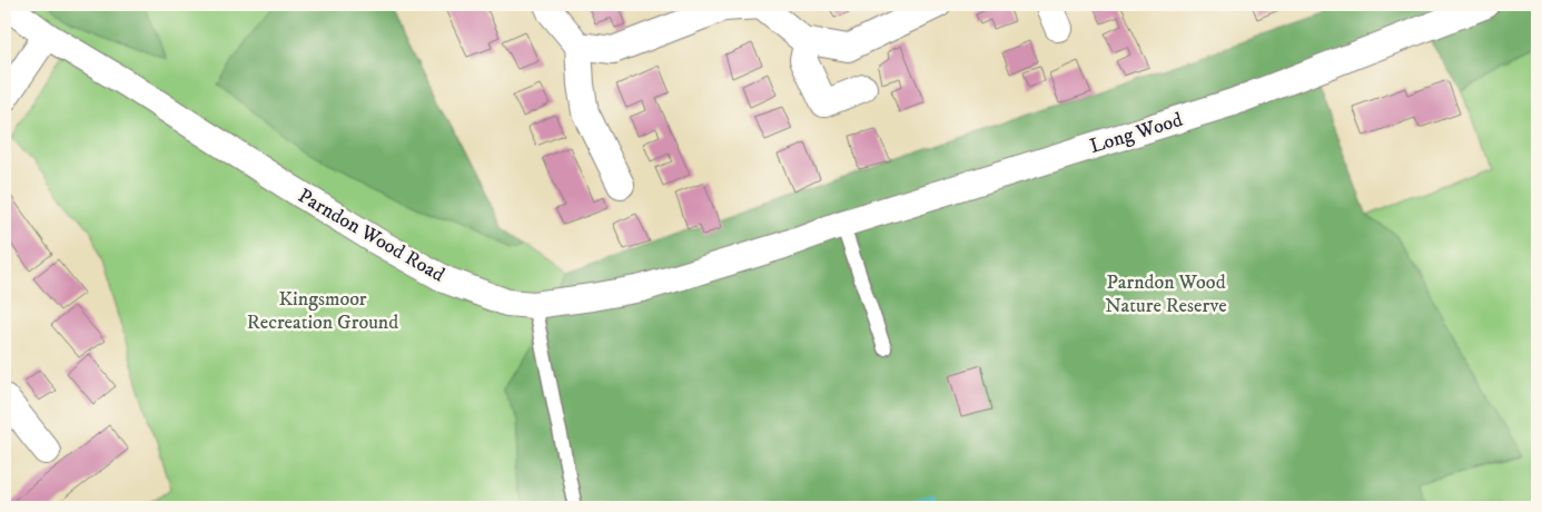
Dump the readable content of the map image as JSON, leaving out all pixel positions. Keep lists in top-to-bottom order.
{
  "streets": {
    "street": ["Long Wood", "Parndon Wood Road"]
  },
  "crossings": [
    ["Long Wood", "Parndon Wood Road"]
  ],
  "parks": ["Parndon Wood Nature Reserve", "Kingsmoor Recreation Ground"]
}
